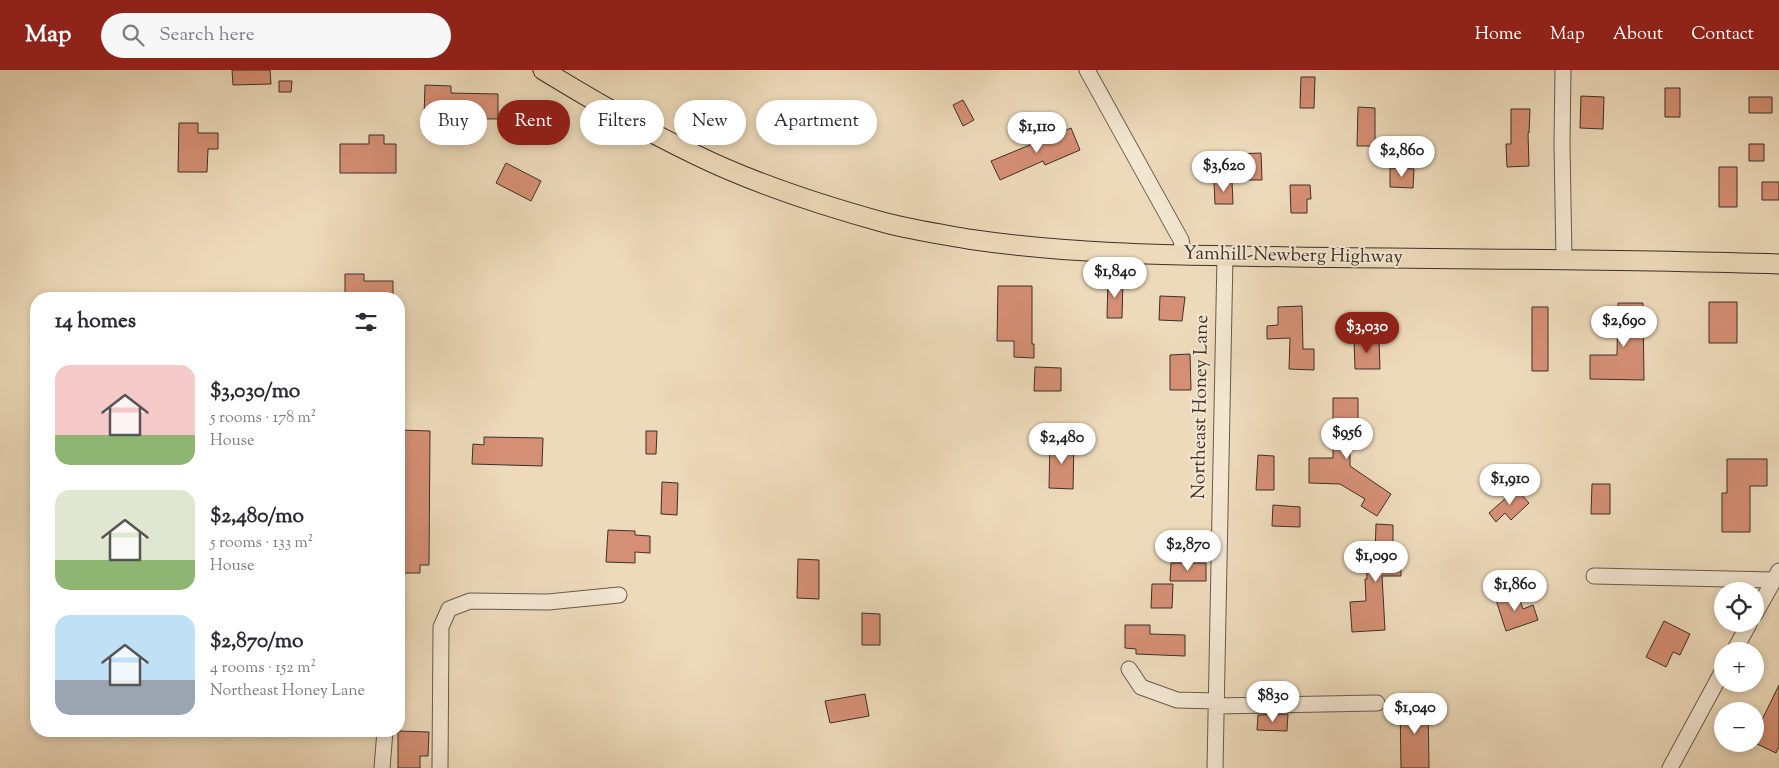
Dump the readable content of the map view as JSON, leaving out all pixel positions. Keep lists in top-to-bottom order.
{
  "streets": {
    "main road": ["Yamhill-Newberg Highway"],
    "street": ["Northeast Honey Lane"]
  },
  "crossings": [
    ["Yamhill-Newberg Highway", "Northeast Honey Lane"]
  ],
  "page": {
    "header": "Map",
    "search": "Search here",
    "nav": [
      "Home",
      "Map",
      "About",
      "Contact"
    ],
    "chip": [
      "Buy",
      "Rent",
      "Filters",
      "New",
      "Apartment"
    ],
    "price": [
      "$1,110",
      "$2,860",
      "$3,620",
      "$1,840",
      "$2,690",
      "$3,030",
      "$956",
      "$2,480",
      "$1,910",
      "$2,870",
      "$1,090",
      "$1,860",
      "$830",
      "$1,040"
    ],
    "heading": "14 homes",
    "list": [
      {
        "name": "$3,030/mo",
        "note": "5 rooms · 178 m² · House"
      },
      {
        "name": "$2,480/mo",
        "note": "5 rooms · 133 m² · House"
      },
      {
        "name": "$2,870/mo",
        "note": "4 rooms · 152 m² · Northeast Honey Lane"
      }
    ],
    "map_buttons": ["+", "−"]
  }
}
